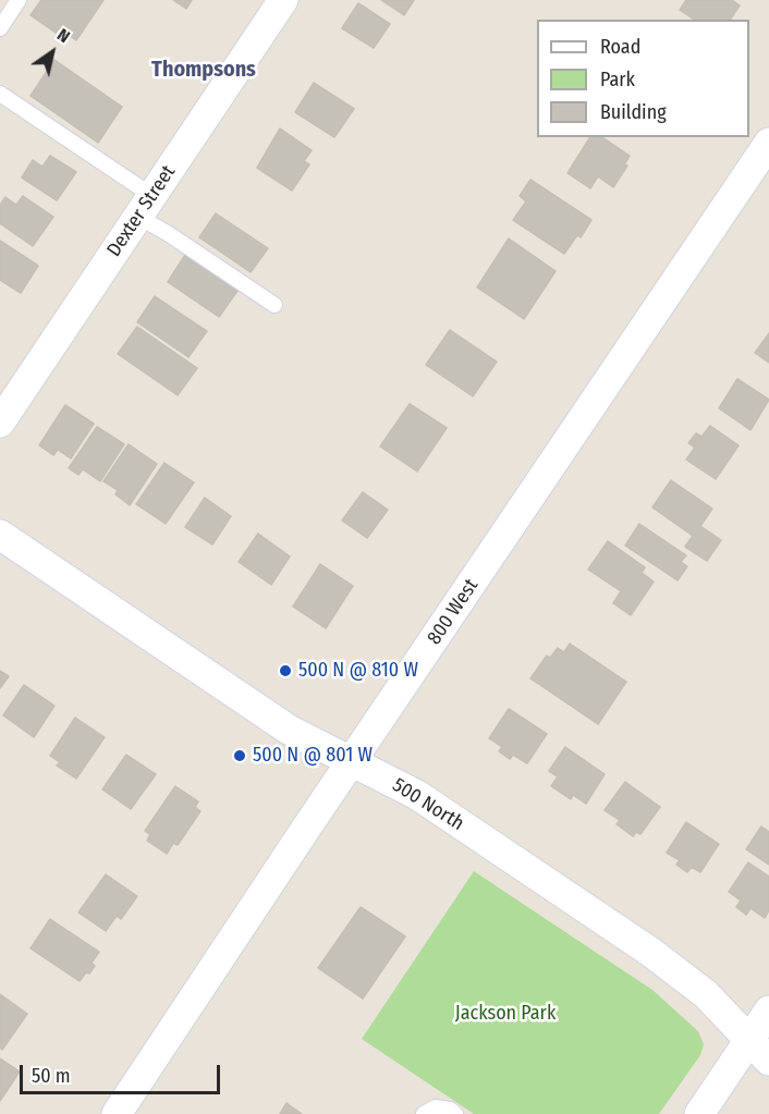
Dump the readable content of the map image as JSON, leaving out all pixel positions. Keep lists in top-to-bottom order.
{
  "streets": {
    "street": ["Dexter Street", "800 West", "500 North"]
  },
  "crossings": [
    ["800 West", "500 North"]
  ],
  "districts": ["Thompsons"],
  "parks": ["Jackson Park"],
  "places": ["500 N @ 810 W", "500 N @ 801 W"],
  "legend": ["Road", "Park", "Building"],
  "scale_bar": "50 m",
  "north": "top right"
}
